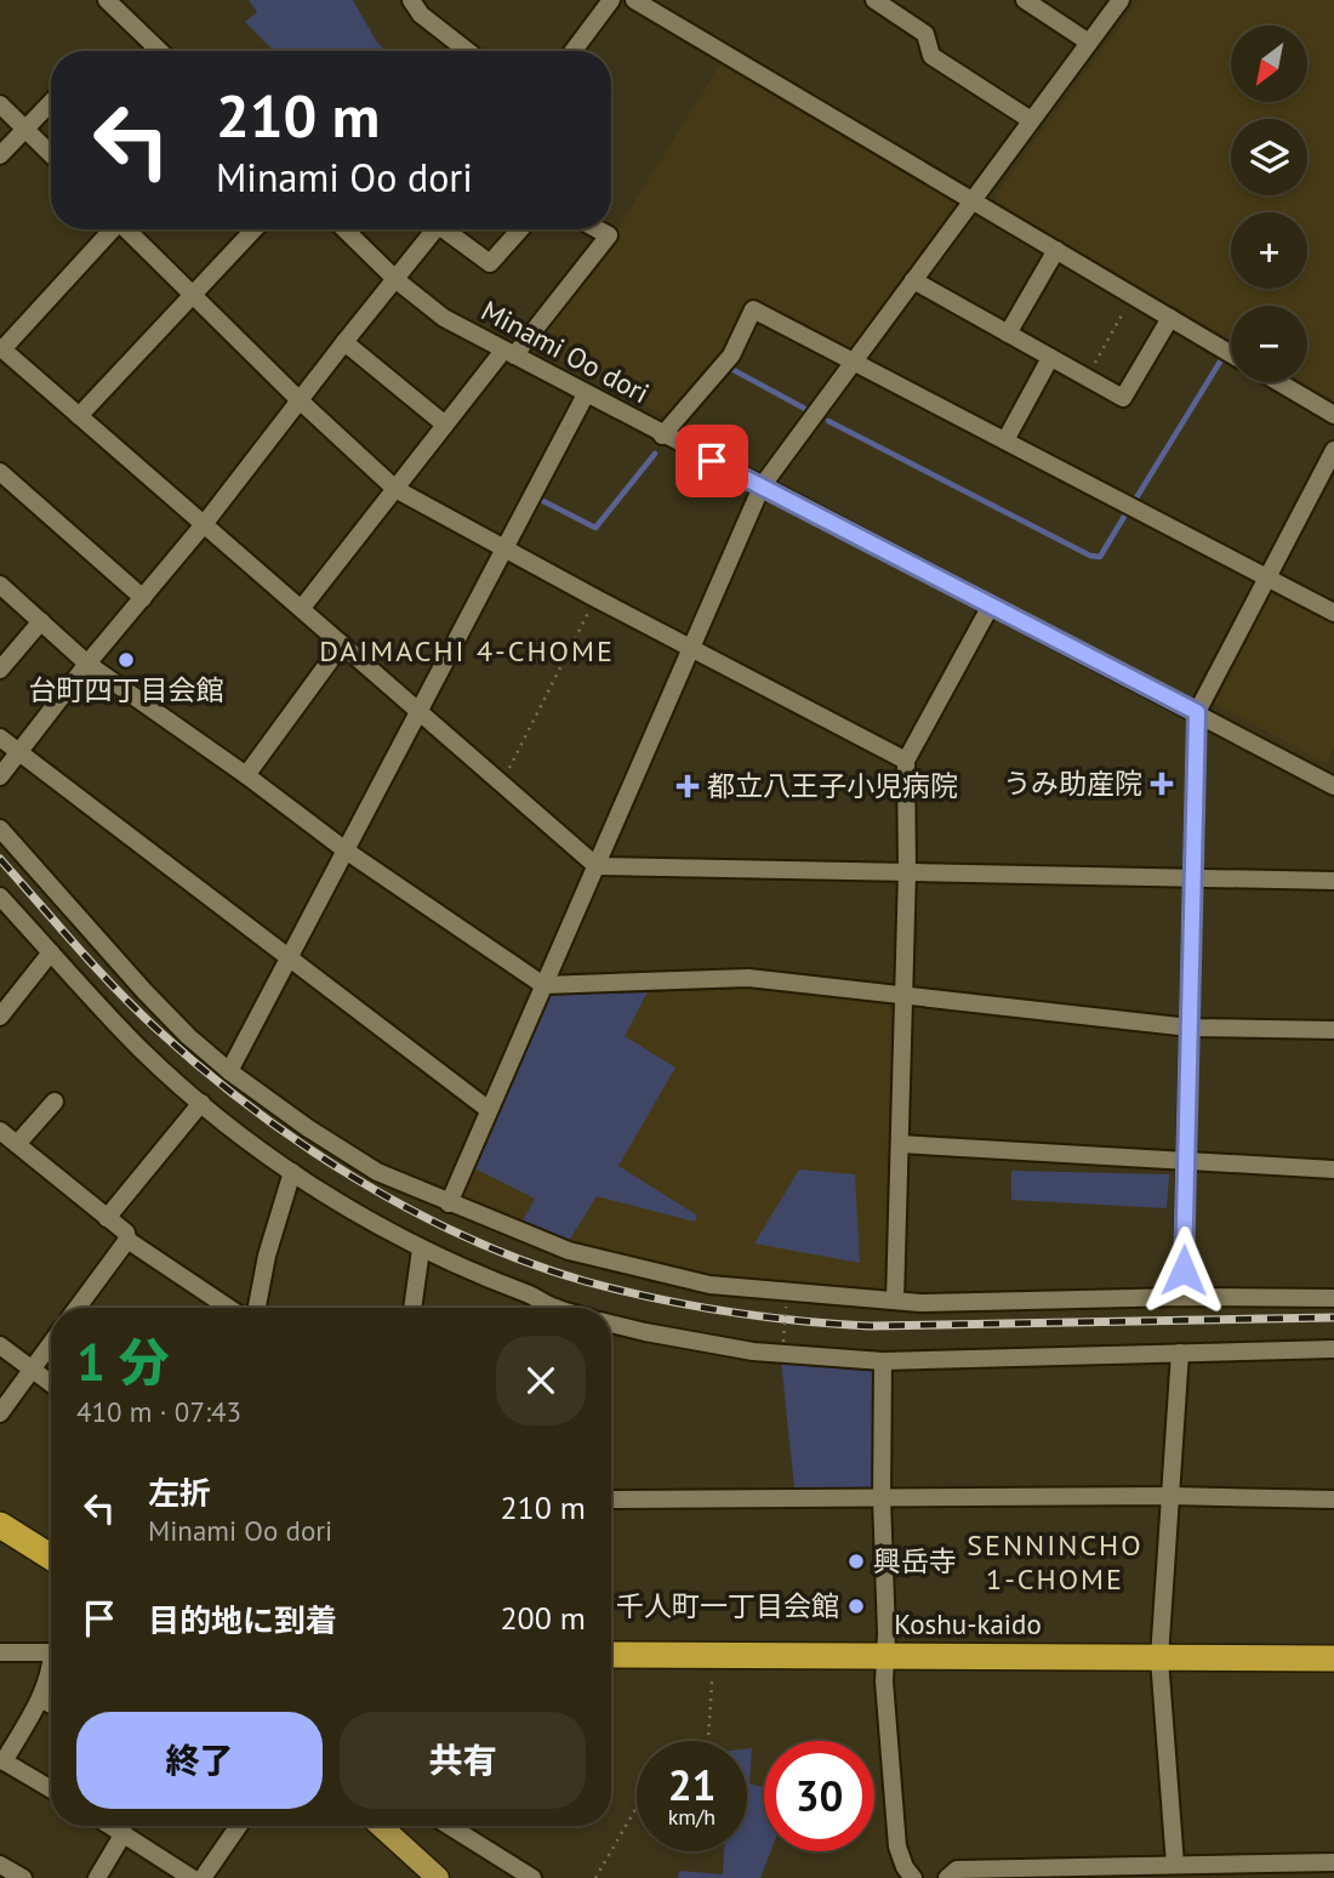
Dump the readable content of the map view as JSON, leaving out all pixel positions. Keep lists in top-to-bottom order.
{
  "streets": {
    "highway": ["Koshu-kaido"],
    "street": ["Minami Oo dori"]
  },
  "districts": ["DAIMACHI 4-CHOME", "SENNINCHO 1-CHOME"],
  "places": {
    "other": ["台町四丁目会館", "興岳寺", "千人町一丁目会館"],
    "health": ["うみ助産院", "都立八王子小児病院"]
  },
  "north": "bottom left",
  "page": {
    "map_buttons": ["+", "−"],
    "turn": ["210 m", "Minami Oo dori"],
    "heading": ["1 分", "410 m · 07:43"],
    "list": [
      {
        "name": "左折",
        "note": "Minami Oo dori",
        "value": "210 m"
      },
      {
        "name": "目的地に到着",
        "value": "200 m"
      }
    ],
    "buttons": ["終了", "共有"],
    "speed": "21 km/h",
    "limit": "30"
  }
}
